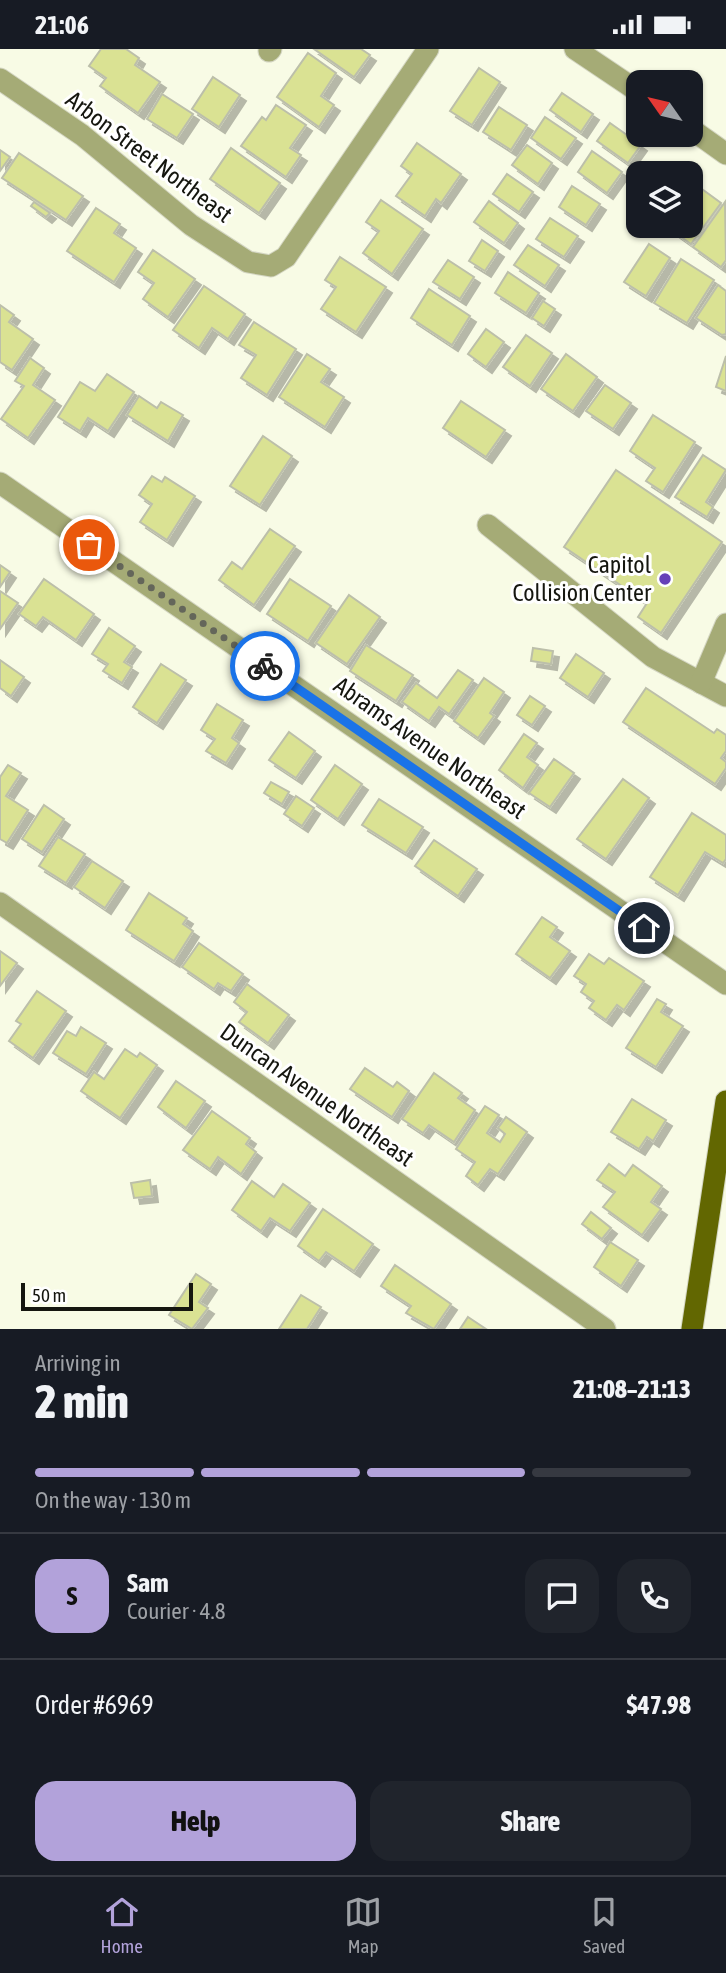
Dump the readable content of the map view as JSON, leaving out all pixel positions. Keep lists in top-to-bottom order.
{
  "streets": {
    "street": ["Arbon Street Northeast", "Abrams Avenue Northeast", "Duncan Avenue Northeast"]
  },
  "places": ["Capitol Collision Center"],
  "scale_bar": "50 m",
  "north": "top left",
  "page": {
    "status": "21:06",
    "scale": "50 m",
    "heading": ["2 min", "Arriving in", "21:08–21:13"],
    "panel": [
      "Sam",
      "Courier · 4.8",
      "Order #6969",
      "$47.98"
    ],
    "bar": "On the way · 130 m",
    "round": "S",
    "buttons": ["Help", "Share"],
    "tabs": ["Home", "Map", "Saved"]
  }
}
